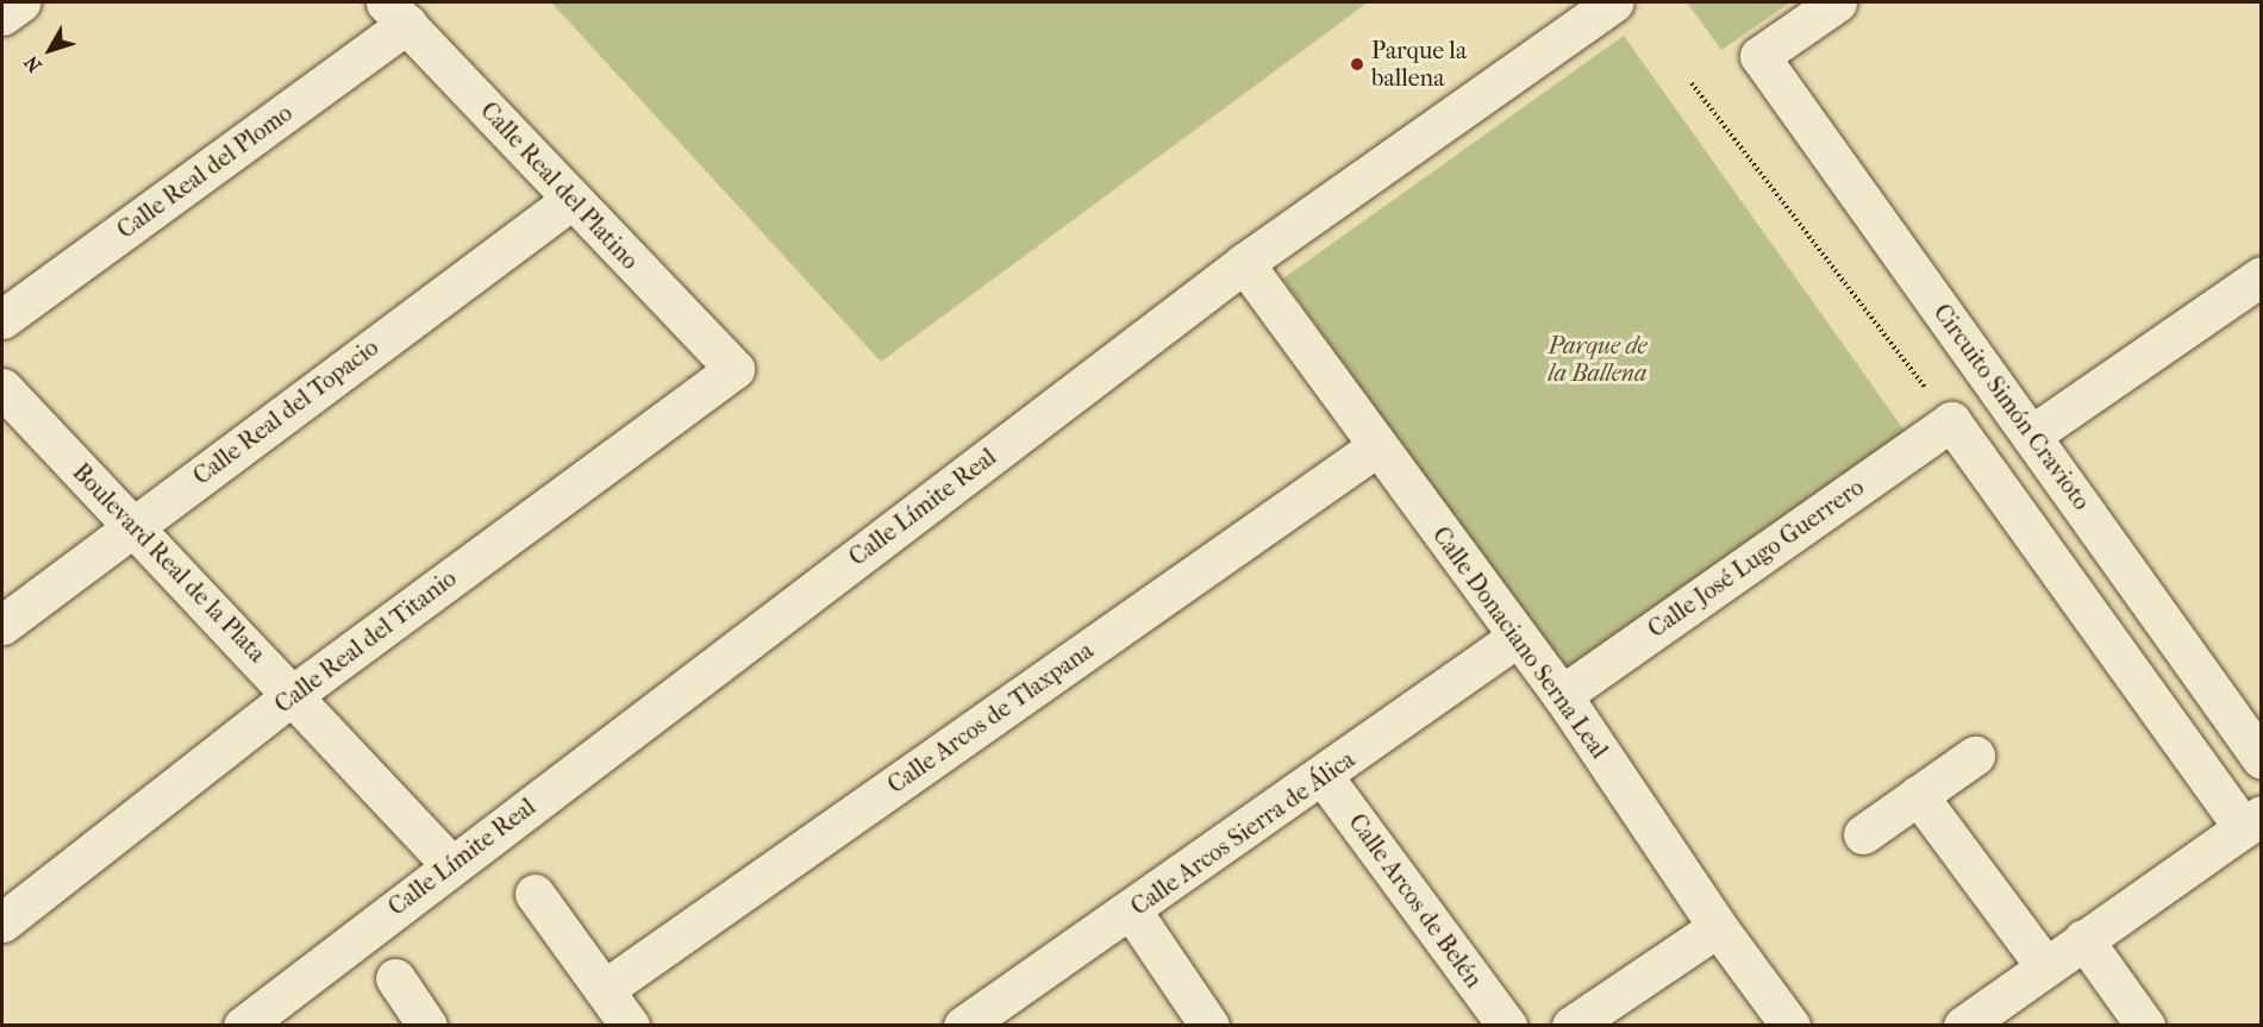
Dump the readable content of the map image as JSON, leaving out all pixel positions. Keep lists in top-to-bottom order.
{
  "streets": {
    "street": [
      "Calle Real del Plomo",
      "Calle Real del Platino",
      "Circuito Simón Cravioto",
      "Calle Real del Topacio",
      "Calle Límite Real",
      "Calle José Lugo Guerrero",
      "Boulevard Real de la Plata",
      "Calle Real del Titanio",
      "Calle Donaciano Serna Leal",
      "Calle Arcos de Tlaxpana",
      "Calle Arcos Sierra de Álica",
      "Calle Arcos de Belén"
    ]
  },
  "crossings": [
    ["Calle Real del Plomo", "Calle Real del Platino"],
    ["Calle Real del Platino", "Calle Real del Topacio"],
    ["Calle Real del Platino", "Calle Real del Titanio"],
    ["Calle Real del Topacio", "Boulevard Real de la Plata"],
    ["Calle Límite Real", "Boulevard Real de la Plata"],
    ["Calle Límite Real", "Calle Donaciano Serna Leal"],
    ["Calle José Lugo Guerrero", "Calle Donaciano Serna Leal"],
    ["Boulevard Real de la Plata", "Calle Real del Titanio"],
    ["Calle Donaciano Serna Leal", "Calle Arcos de Tlaxpana"],
    ["Calle Donaciano Serna Leal", "Calle Arcos Sierra de Álica"],
    ["Calle Arcos Sierra de Álica", "Calle Arcos de Belén"]
  ],
  "parks": ["Parque de la Ballena"],
  "places": ["Parque la ballena"],
  "north": "bottom left"
}
